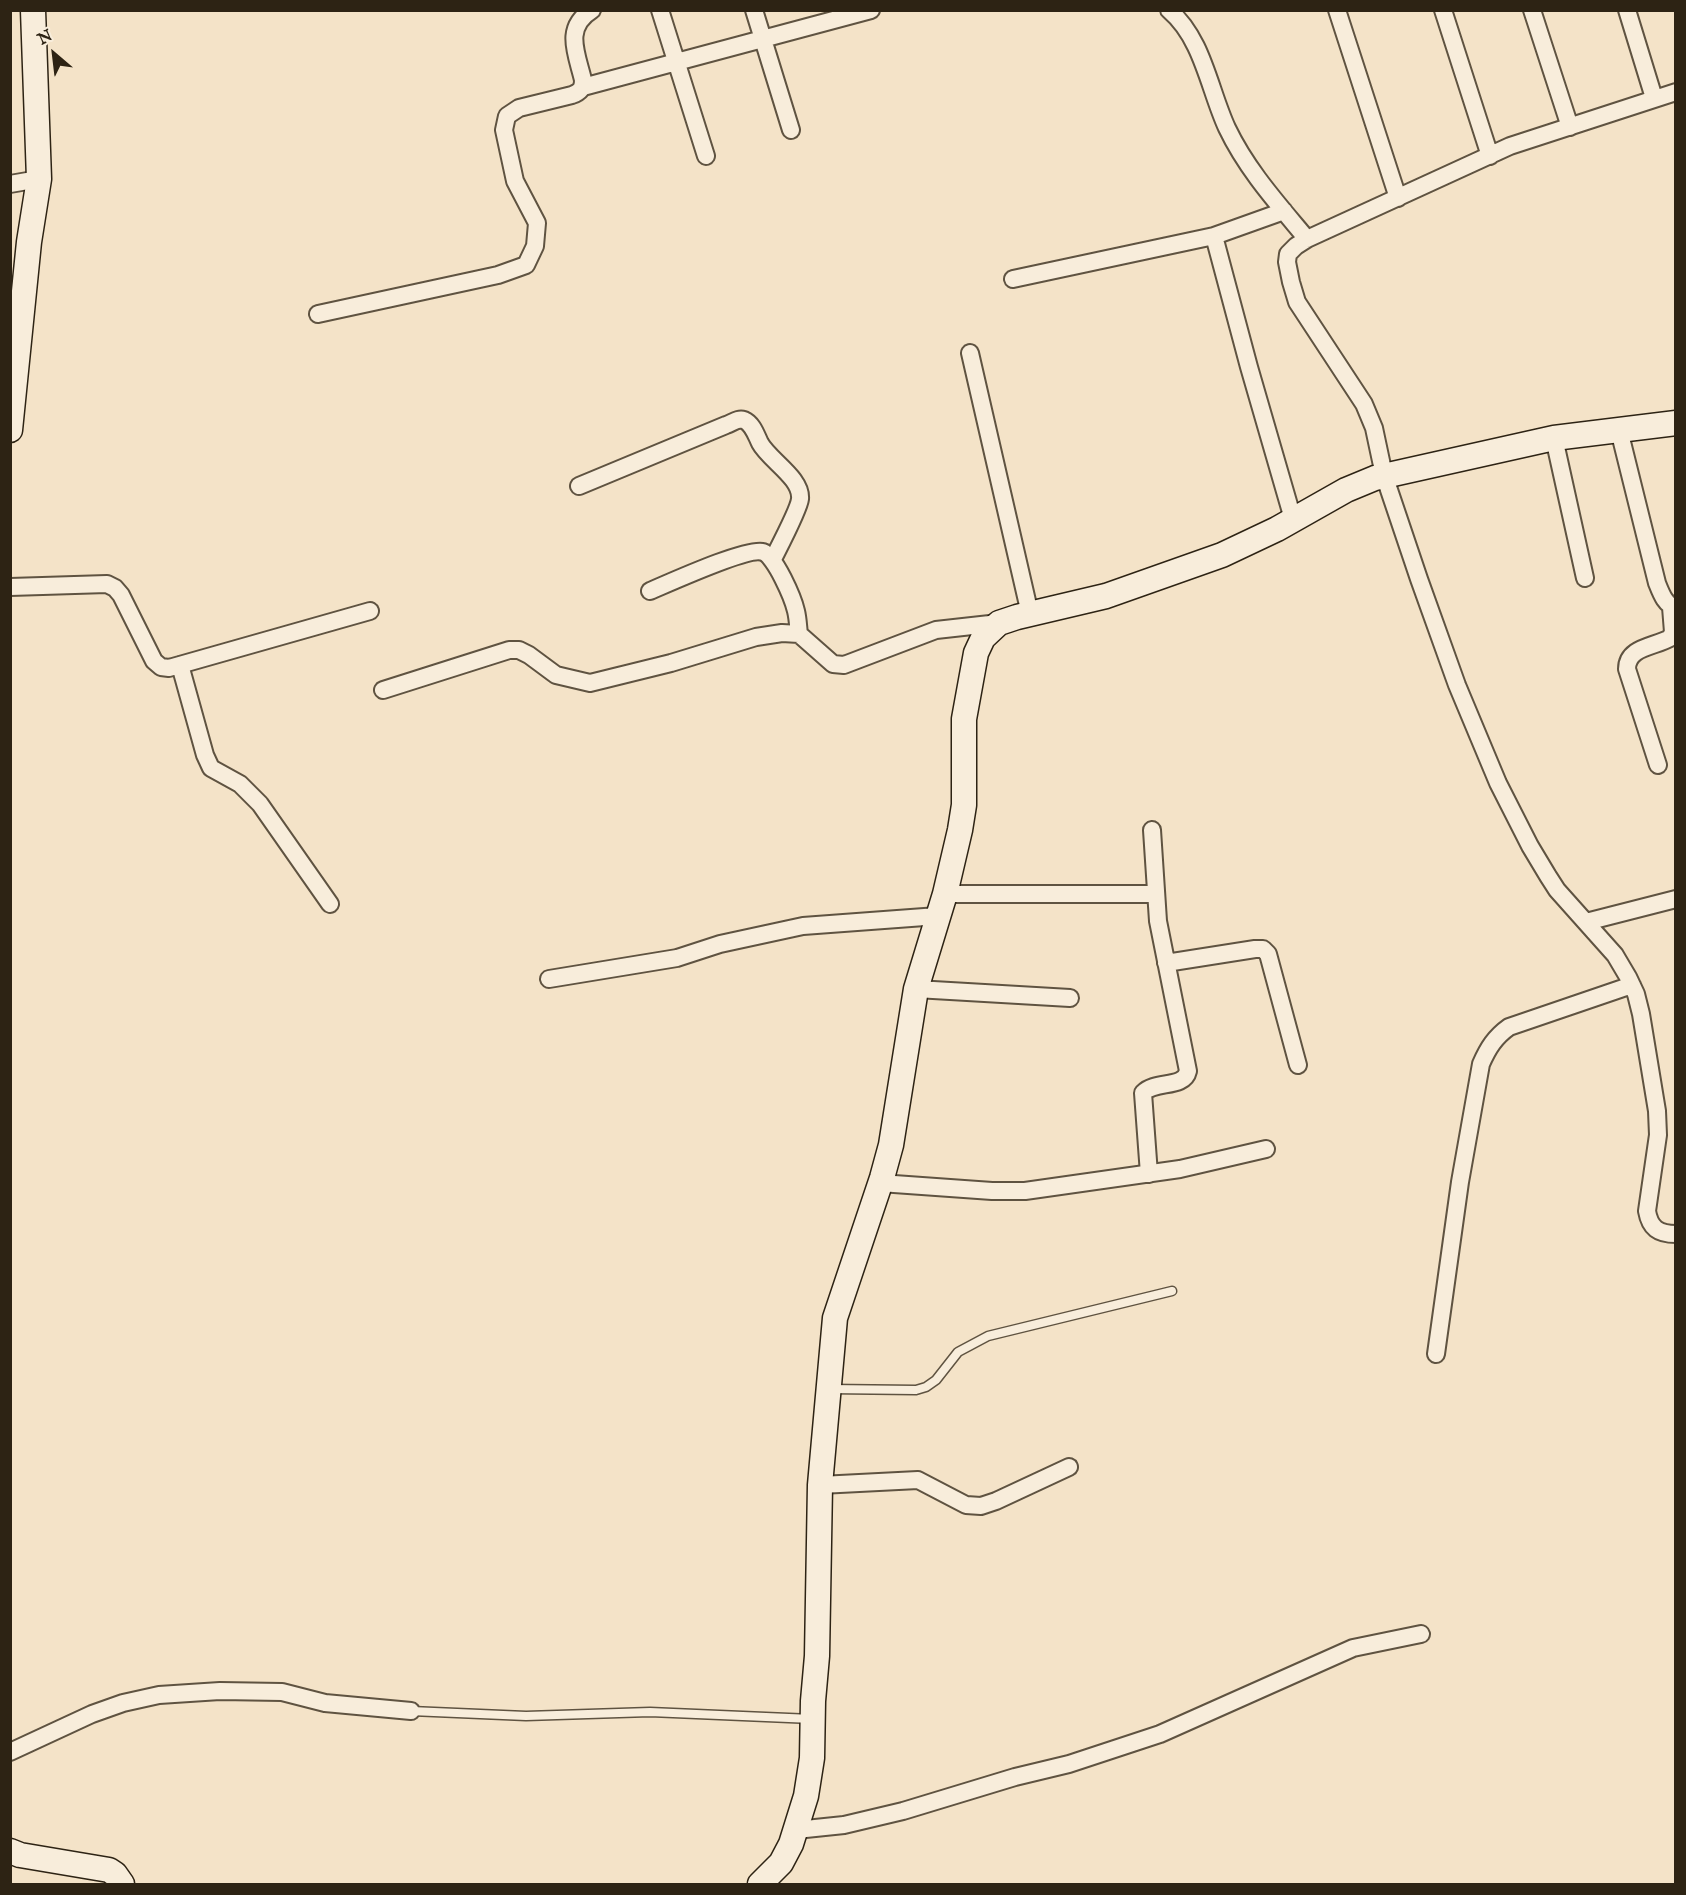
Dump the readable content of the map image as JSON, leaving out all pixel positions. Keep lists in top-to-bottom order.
{
  "north": "top left"
}
